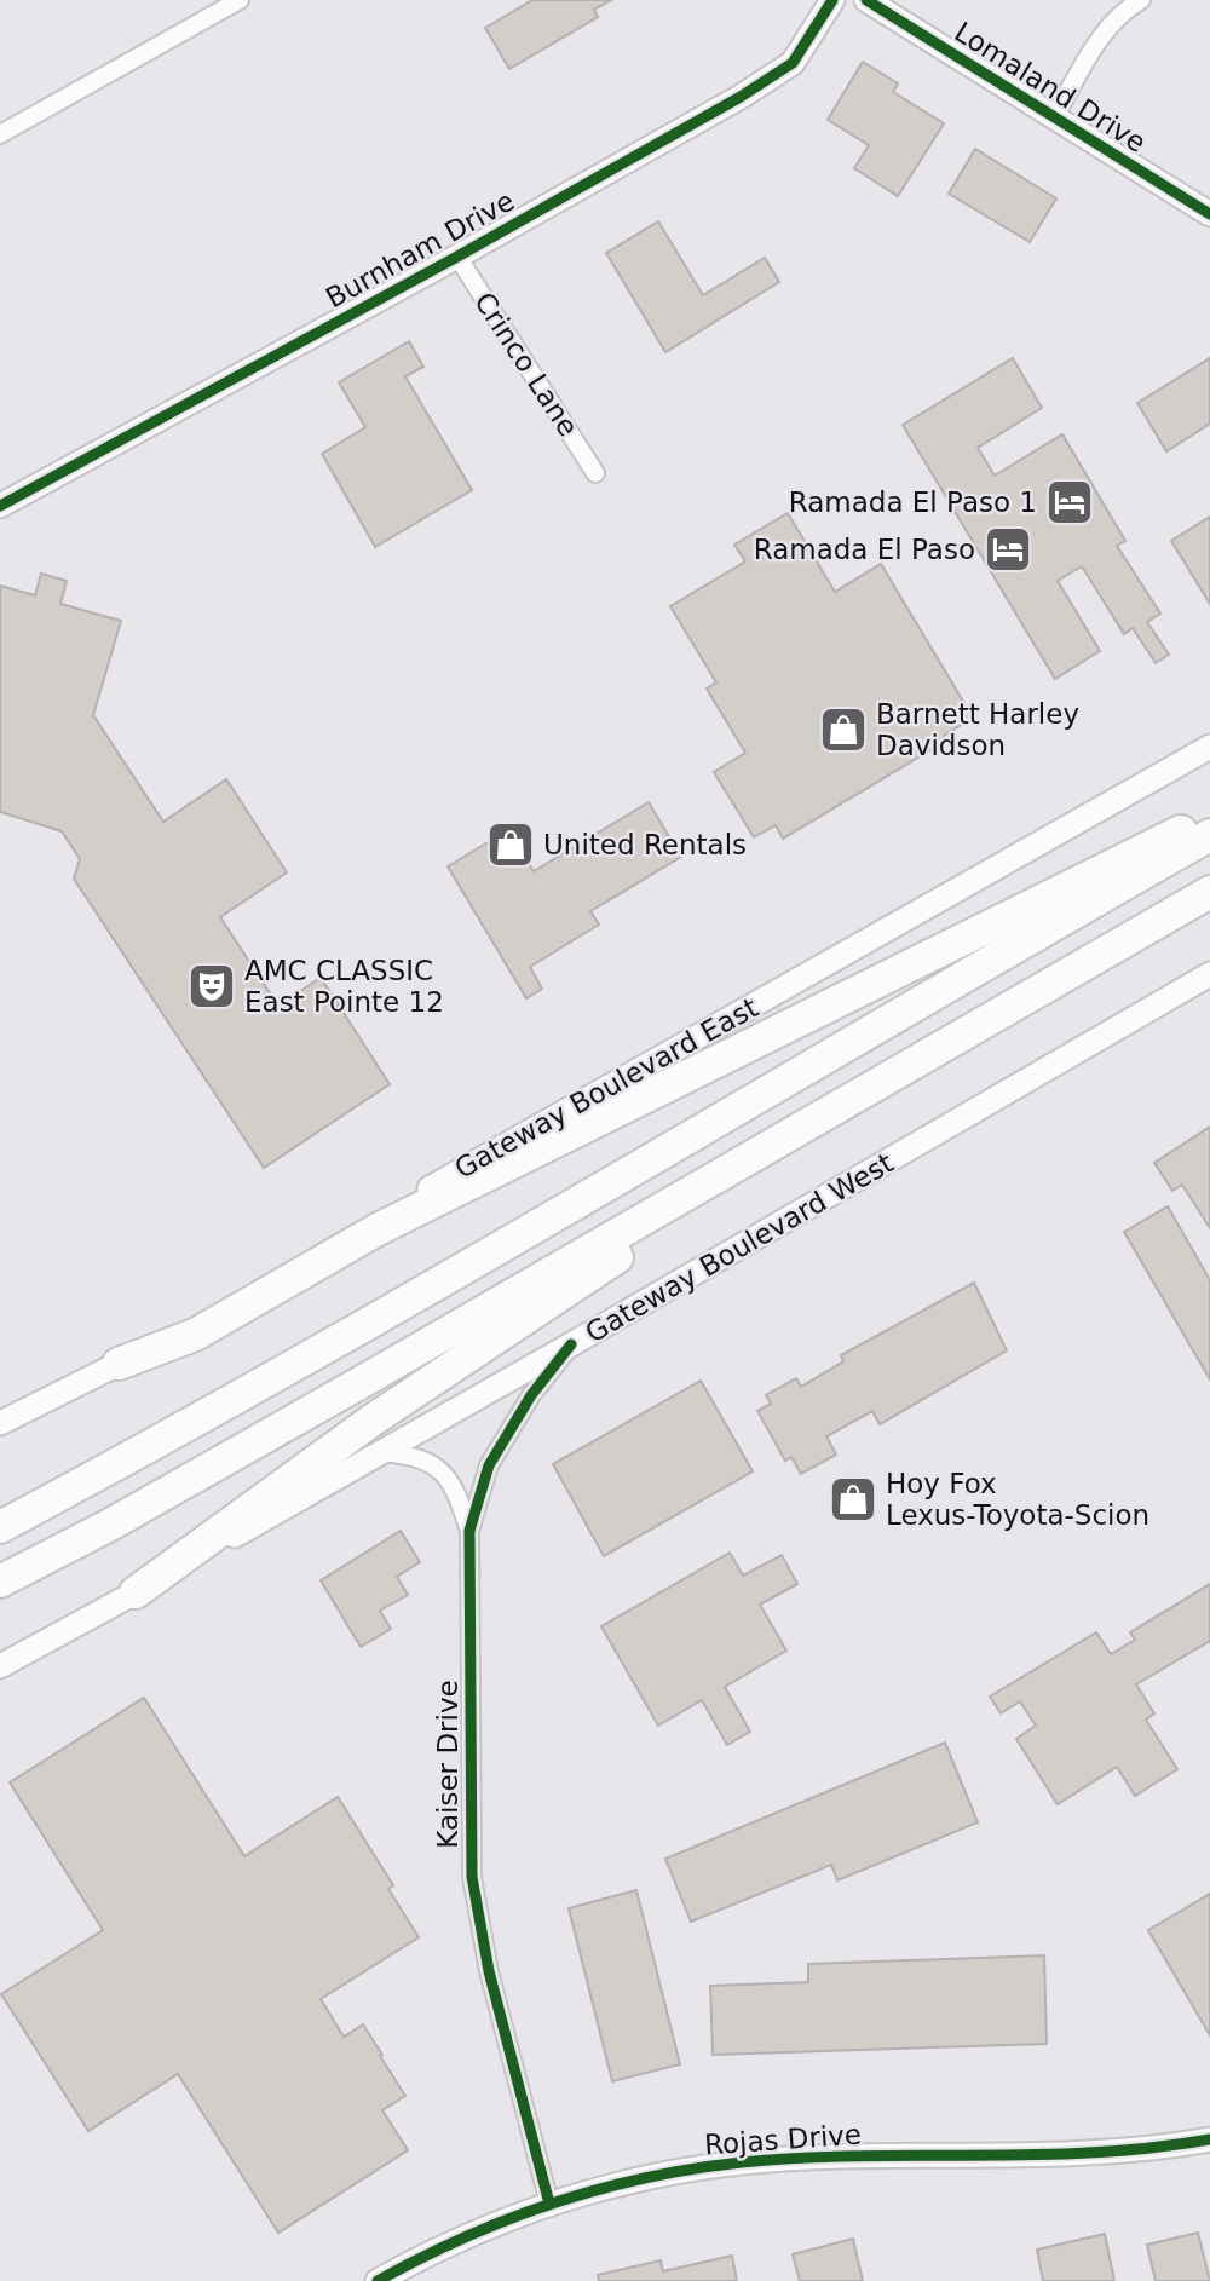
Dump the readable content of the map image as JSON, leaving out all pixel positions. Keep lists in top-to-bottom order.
{
  "streets": {
    "main road": [
      "Lomaland Drive",
      "Burnham Drive",
      "Gateway Boulevard East",
      "Gateway Boulevard West",
      "Rojas Drive"
    ],
    "street": ["Crinco Lane", "Kaiser Drive"]
  },
  "crossings": [
    ["Burnham Drive", "Crinco Lane"],
    ["Gateway Boulevard West", "Kaiser Drive"],
    ["Kaiser Drive", "Rojas Drive"]
  ],
  "places": {
    "hotel": ["Ramada El Paso 1", "Ramada El Paso"],
    "shop": ["Barnett Harley Davidson", "United Rentals", "Hoy Fox Lexus-Toyota-Scion"],
    "theatre": ["AMC CLASSIC East Pointe 12"]
  }
}
